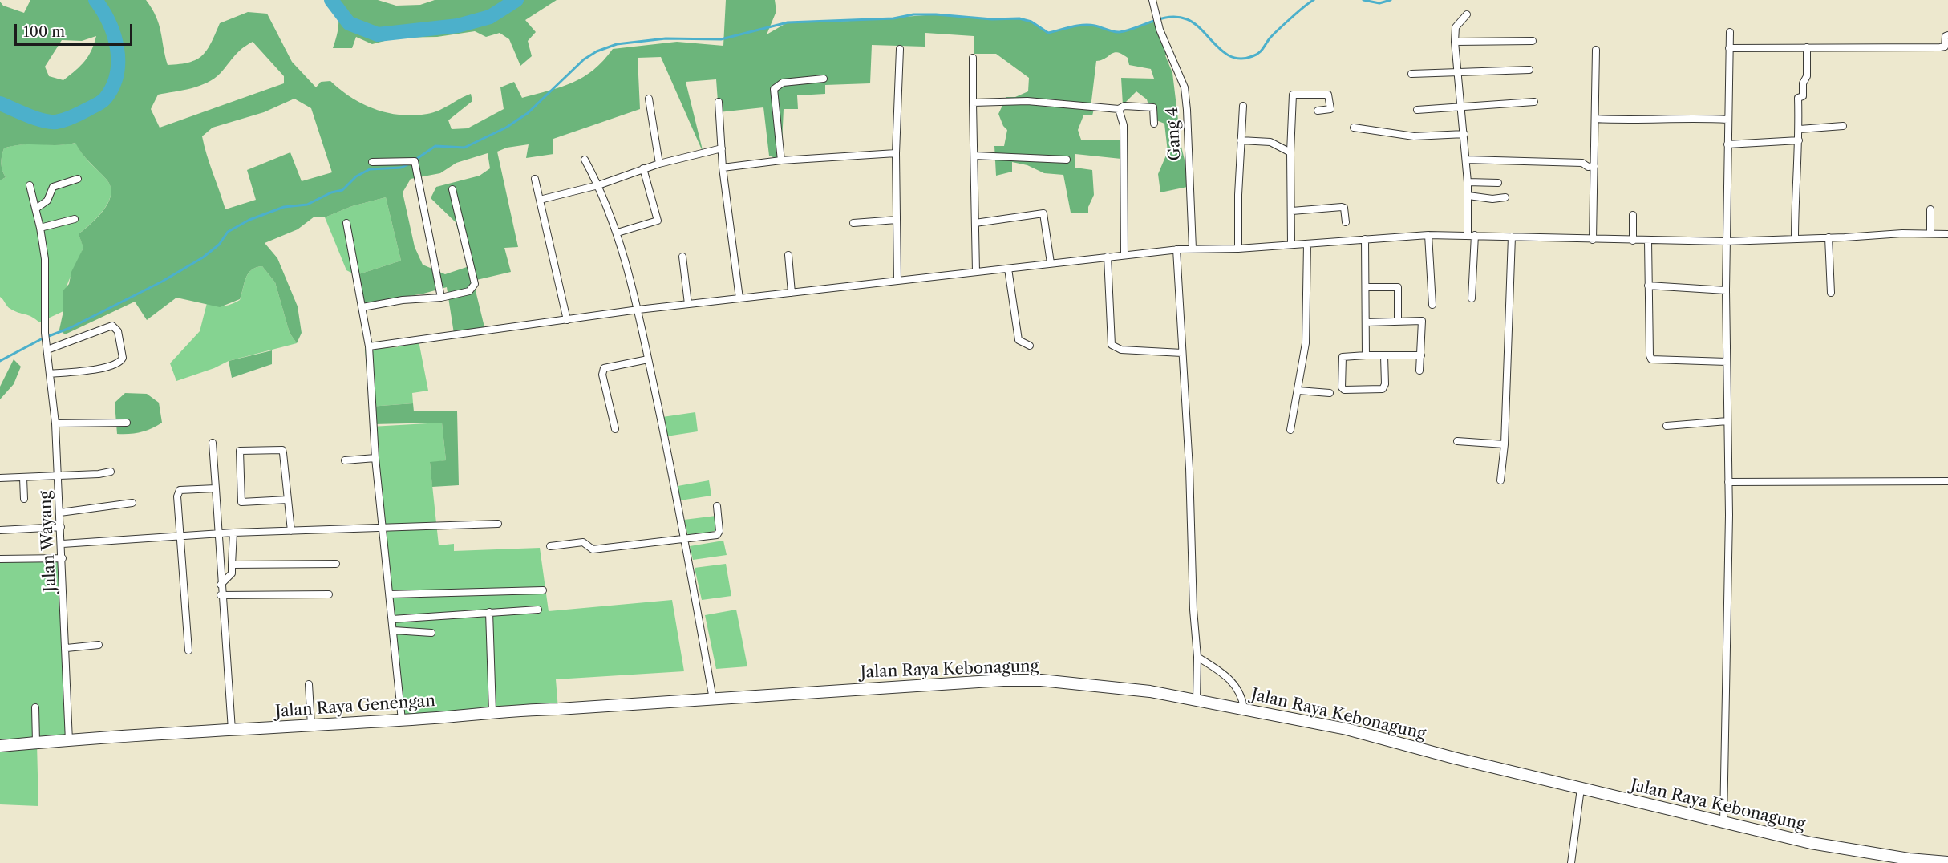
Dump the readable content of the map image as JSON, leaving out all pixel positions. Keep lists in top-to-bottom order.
{
  "streets": {
    "highway": ["Jalan Raya Kebonagung", "Jalan Raya Genengan"],
    "street": ["Gang 4", "Jalan Wayang"]
  },
  "crossings": [
    ["Jalan Wayang", "Jalan Raya Genengan"],
    ["Jalan Raya Kebonagung", "Jalan Raya Genengan"]
  ],
  "scale_bar": "100 m"
}
